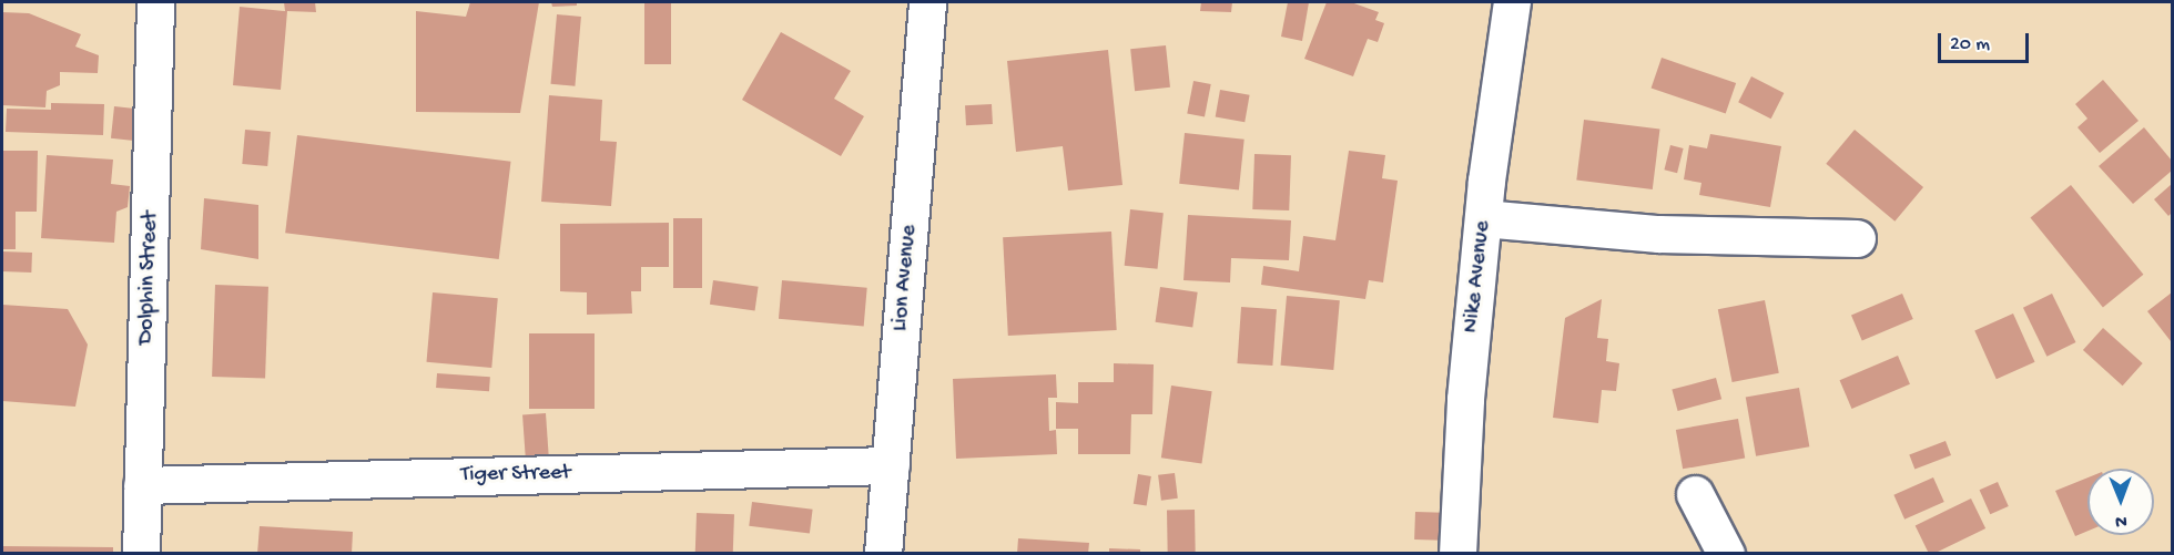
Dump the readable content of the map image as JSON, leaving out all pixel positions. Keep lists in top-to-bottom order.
{
  "streets": {
    "street": [
      "Nike Avenue",
      "Dolphin Street",
      "Lion Avenue",
      "Tiger Street"
    ]
  },
  "crossings": [
    ["Dolphin Street", "Tiger Street"],
    ["Lion Avenue", "Tiger Street"]
  ],
  "scale_bar": "20 m",
  "north": "bottom"
}
